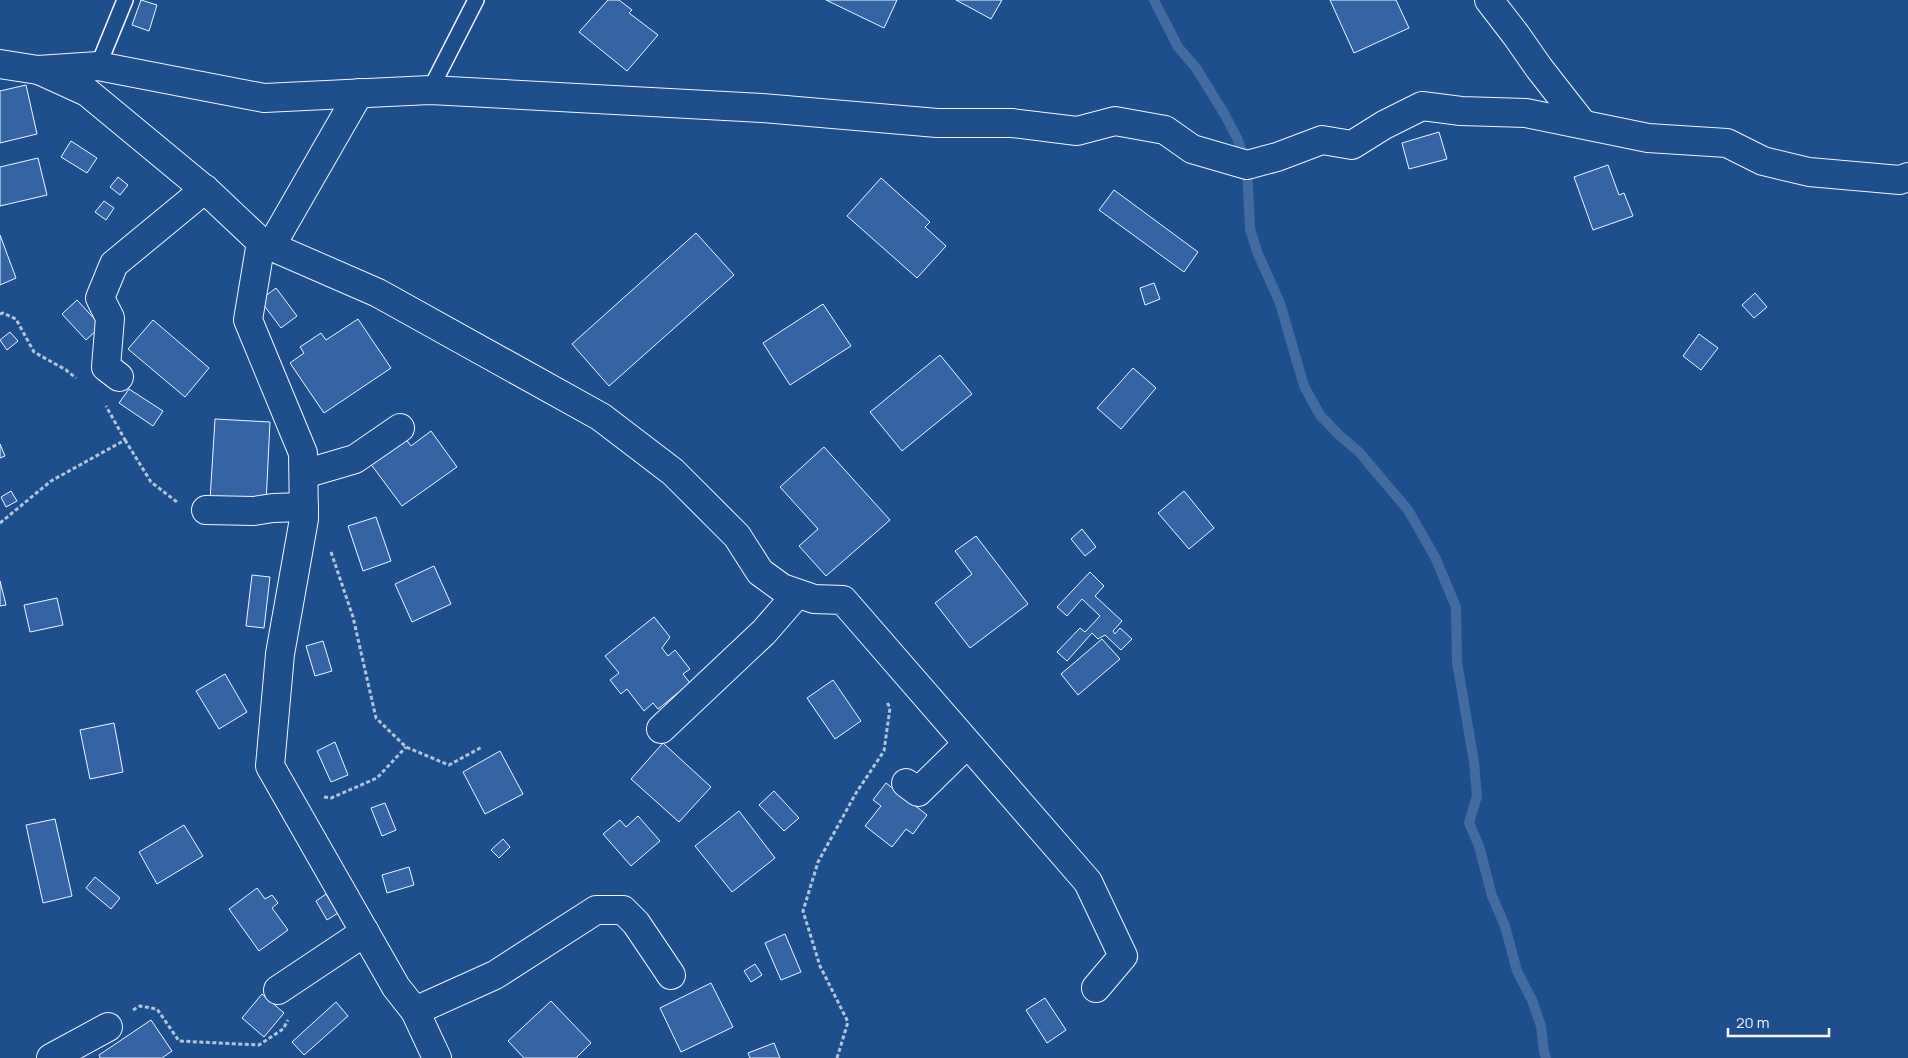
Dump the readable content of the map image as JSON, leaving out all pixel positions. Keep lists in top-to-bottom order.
{
  "scale_bar": "20 m"
}
